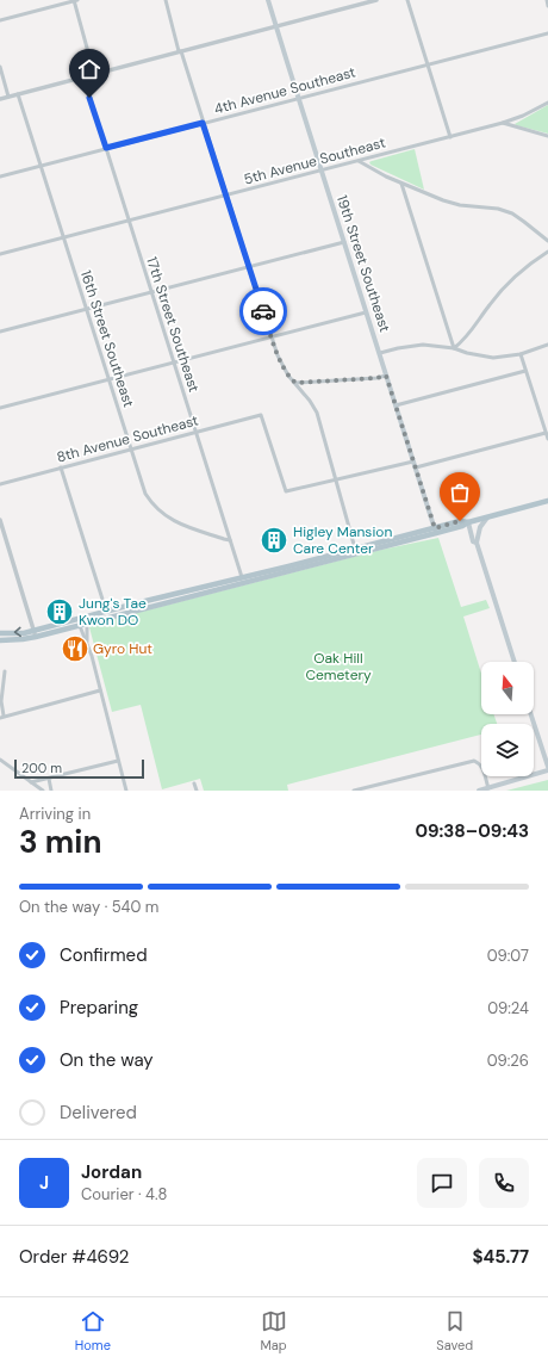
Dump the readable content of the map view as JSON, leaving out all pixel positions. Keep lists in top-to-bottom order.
{
  "streets": {
    "main road": ["19th Street Southeast"],
    "street": [
      "4th Avenue Southeast",
      "5th Avenue Southeast",
      "17th Street Southeast",
      "16th Street Southeast",
      "8th Avenue Southeast"
    ]
  },
  "crossings": [
    ["4th Avenue Southeast", "19th Street Southeast"],
    ["4th Avenue Southeast", "17th Street Southeast"],
    ["4th Avenue Southeast", "16th Street Southeast"],
    ["5th Avenue Southeast", "19th Street Southeast"],
    ["5th Avenue Southeast", "17th Street Southeast"],
    ["5th Avenue Southeast", "16th Street Southeast"],
    ["17th Street Southeast", "16th Street Southeast"],
    ["17th Street Southeast", "8th Avenue Southeast"],
    ["16th Street Southeast", "8th Avenue Southeast"]
  ],
  "parks": ["Oak Hill Cemetery"],
  "places": {
    "building": ["Higley Mansion Care Center", "Jung's Tae Kwon DO"],
    "restaurant": ["Gyro Hut"]
  },
  "scale_bar": "200 m",
  "north": "top",
  "page": {
    "scale": "200 m",
    "heading": ["3 min", "Arriving in", "09:38–09:43"],
    "panel": [
      "Jordan",
      "Courier · 4.8",
      "Order #4692",
      "$45.77"
    ],
    "bar": "On the way · 540 m",
    "list": [
      ["Confirmed", "09:07"],
      ["Preparing", "09:24"],
      ["On the way", "09:26"],
      "Delivered"
    ],
    "round": "J",
    "tabs": ["Home", "Map", "Saved"]
  }
}
